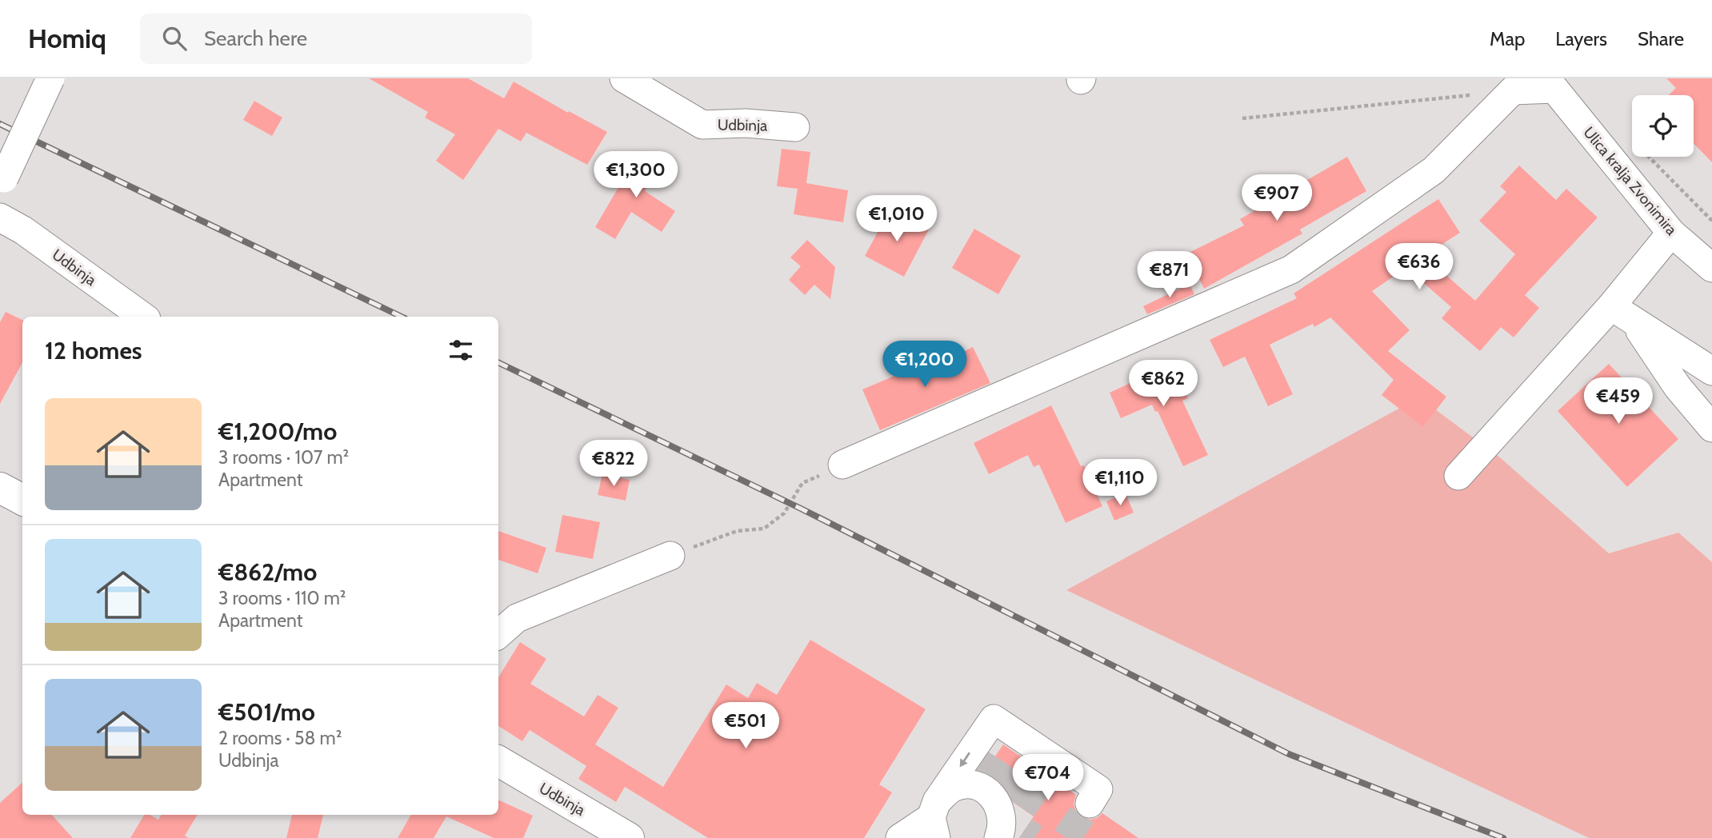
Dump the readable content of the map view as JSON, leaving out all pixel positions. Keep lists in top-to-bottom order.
{
  "streets": {
    "main road": ["Udbinja"],
    "street": ["Ulica kralja Zvonimira"]
  },
  "page": {
    "header": "Homiq",
    "search": "Search here",
    "nav": ["Map", "Layers", "Share"],
    "price": [
      "€1,300",
      "€907",
      "€1,010",
      "€636",
      "€871",
      "€1,200",
      "€862",
      "€459",
      "€822",
      "€1,110",
      "€501",
      "€704"
    ],
    "heading": "12 homes",
    "list": [
      {
        "name": "€1,200/mo",
        "note": "3 rooms · 107 m² · Apartment"
      },
      {
        "name": "€862/mo",
        "note": "3 rooms · 110 m² · Apartment"
      },
      {
        "name": "€501/mo",
        "note": "2 rooms · 58 m² · Udbinja"
      }
    ]
  }
}
